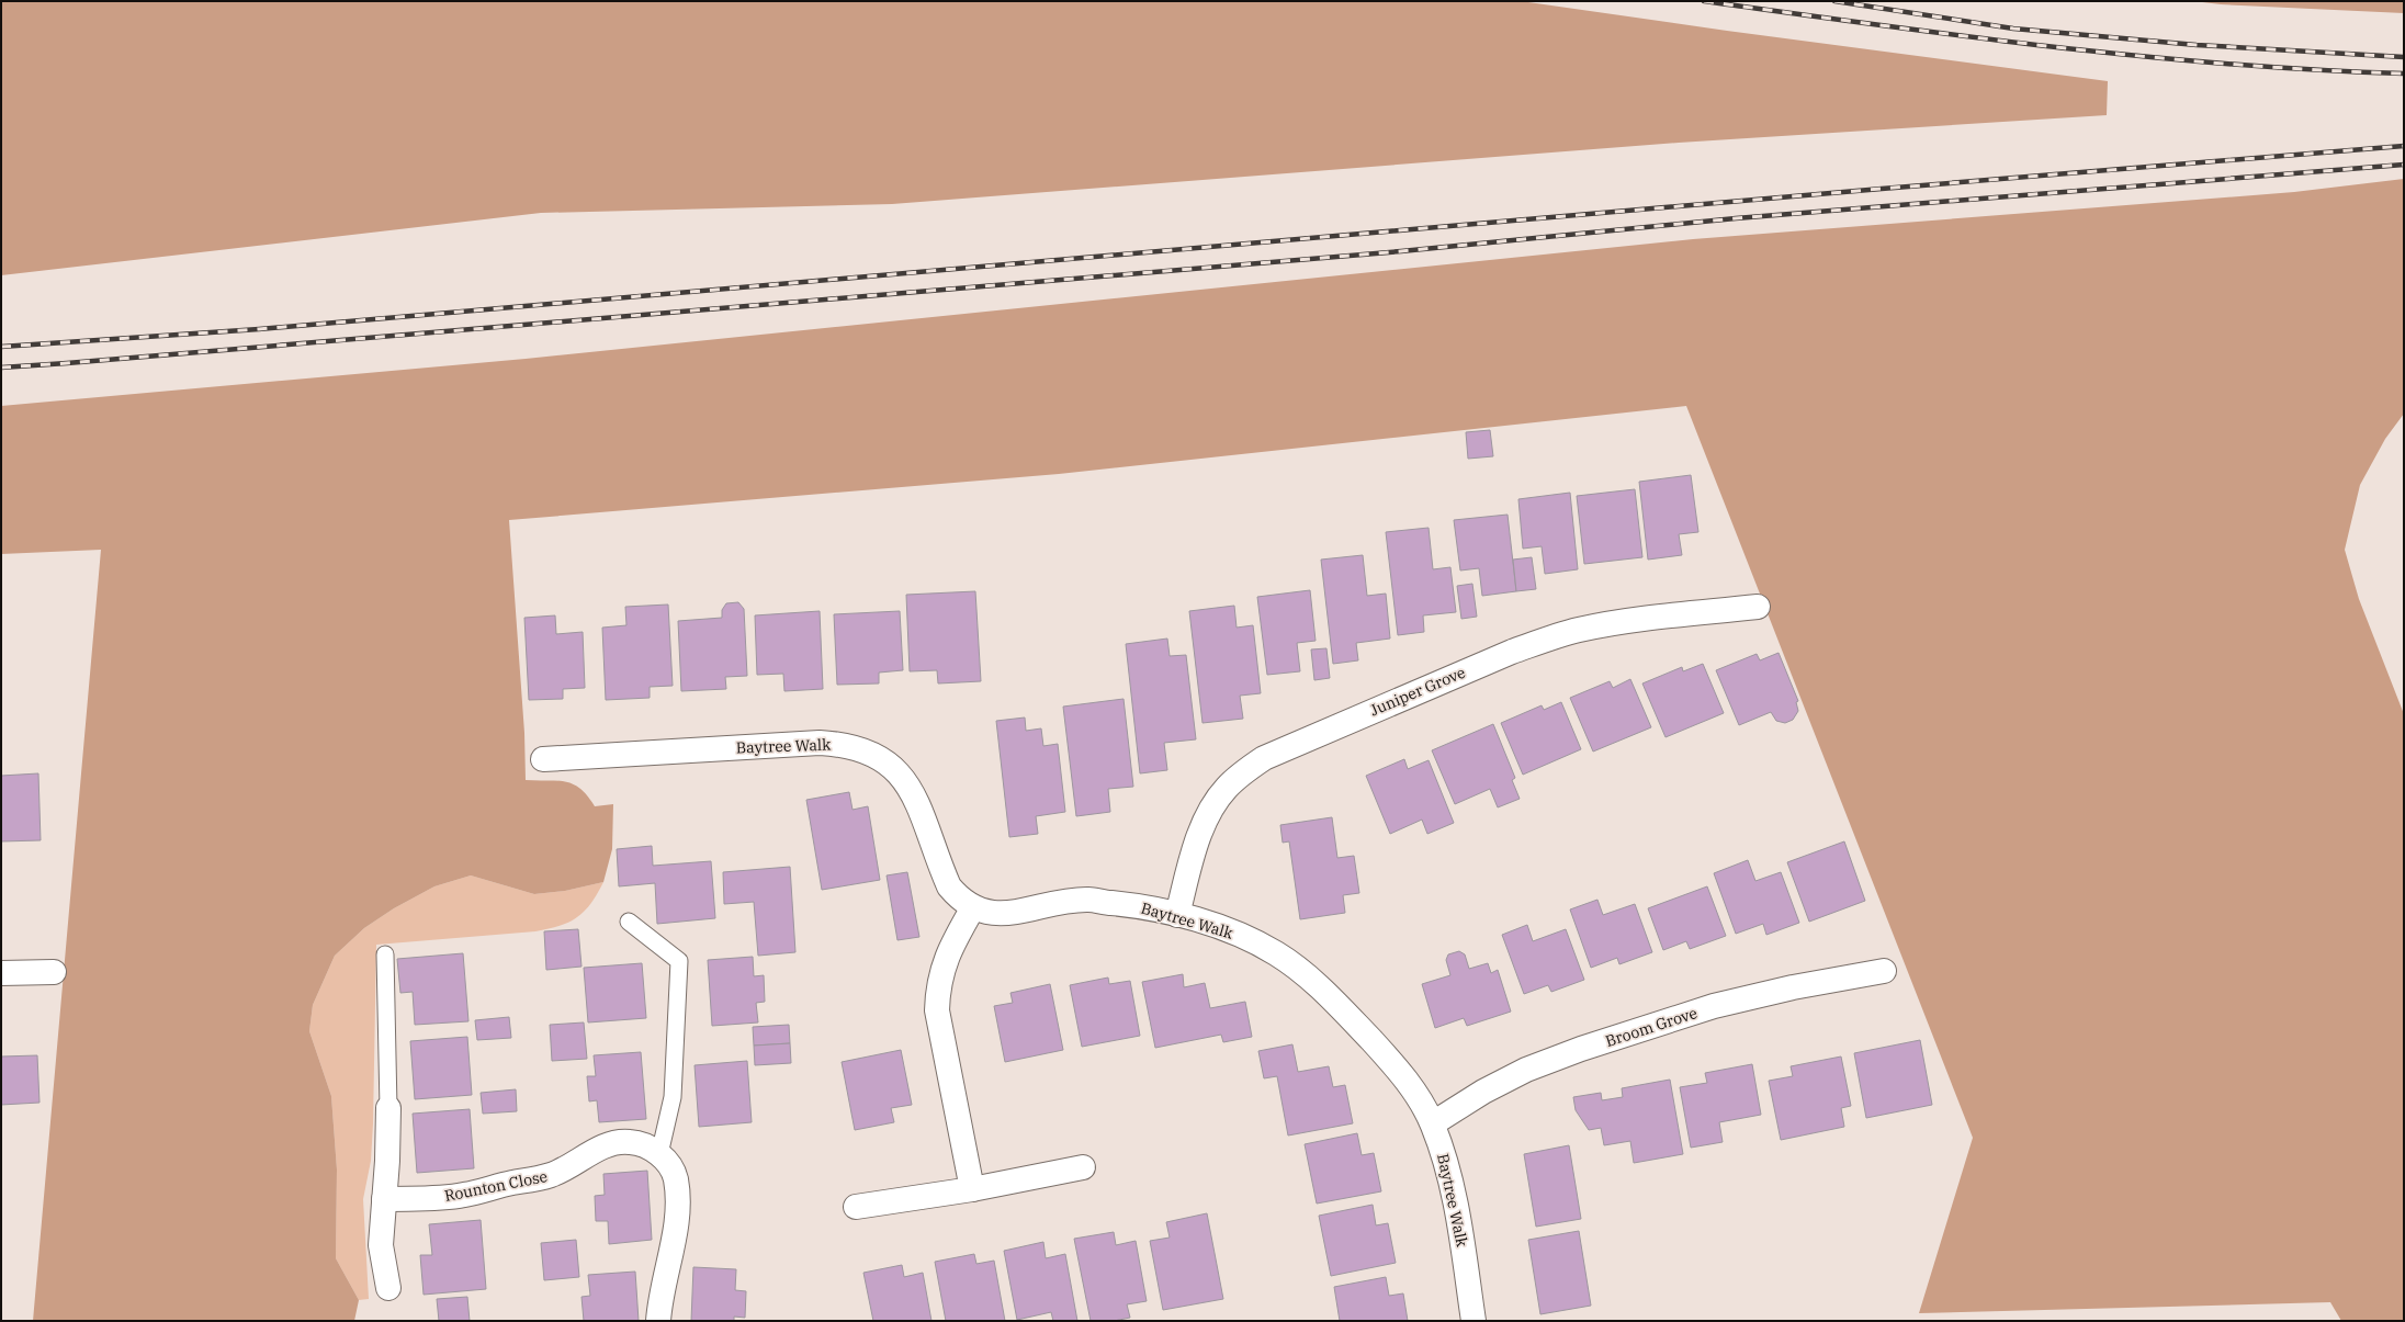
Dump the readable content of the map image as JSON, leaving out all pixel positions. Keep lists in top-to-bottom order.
{
  "streets": {
    "street": [
      "Juniper Grove",
      "Baytree Walk",
      "Broom Grove",
      "Rounton Close"
    ]
  },
  "crossings": [
    ["Juniper Grove", "Baytree Walk"],
    ["Baytree Walk", "Broom Grove"]
  ]
}
